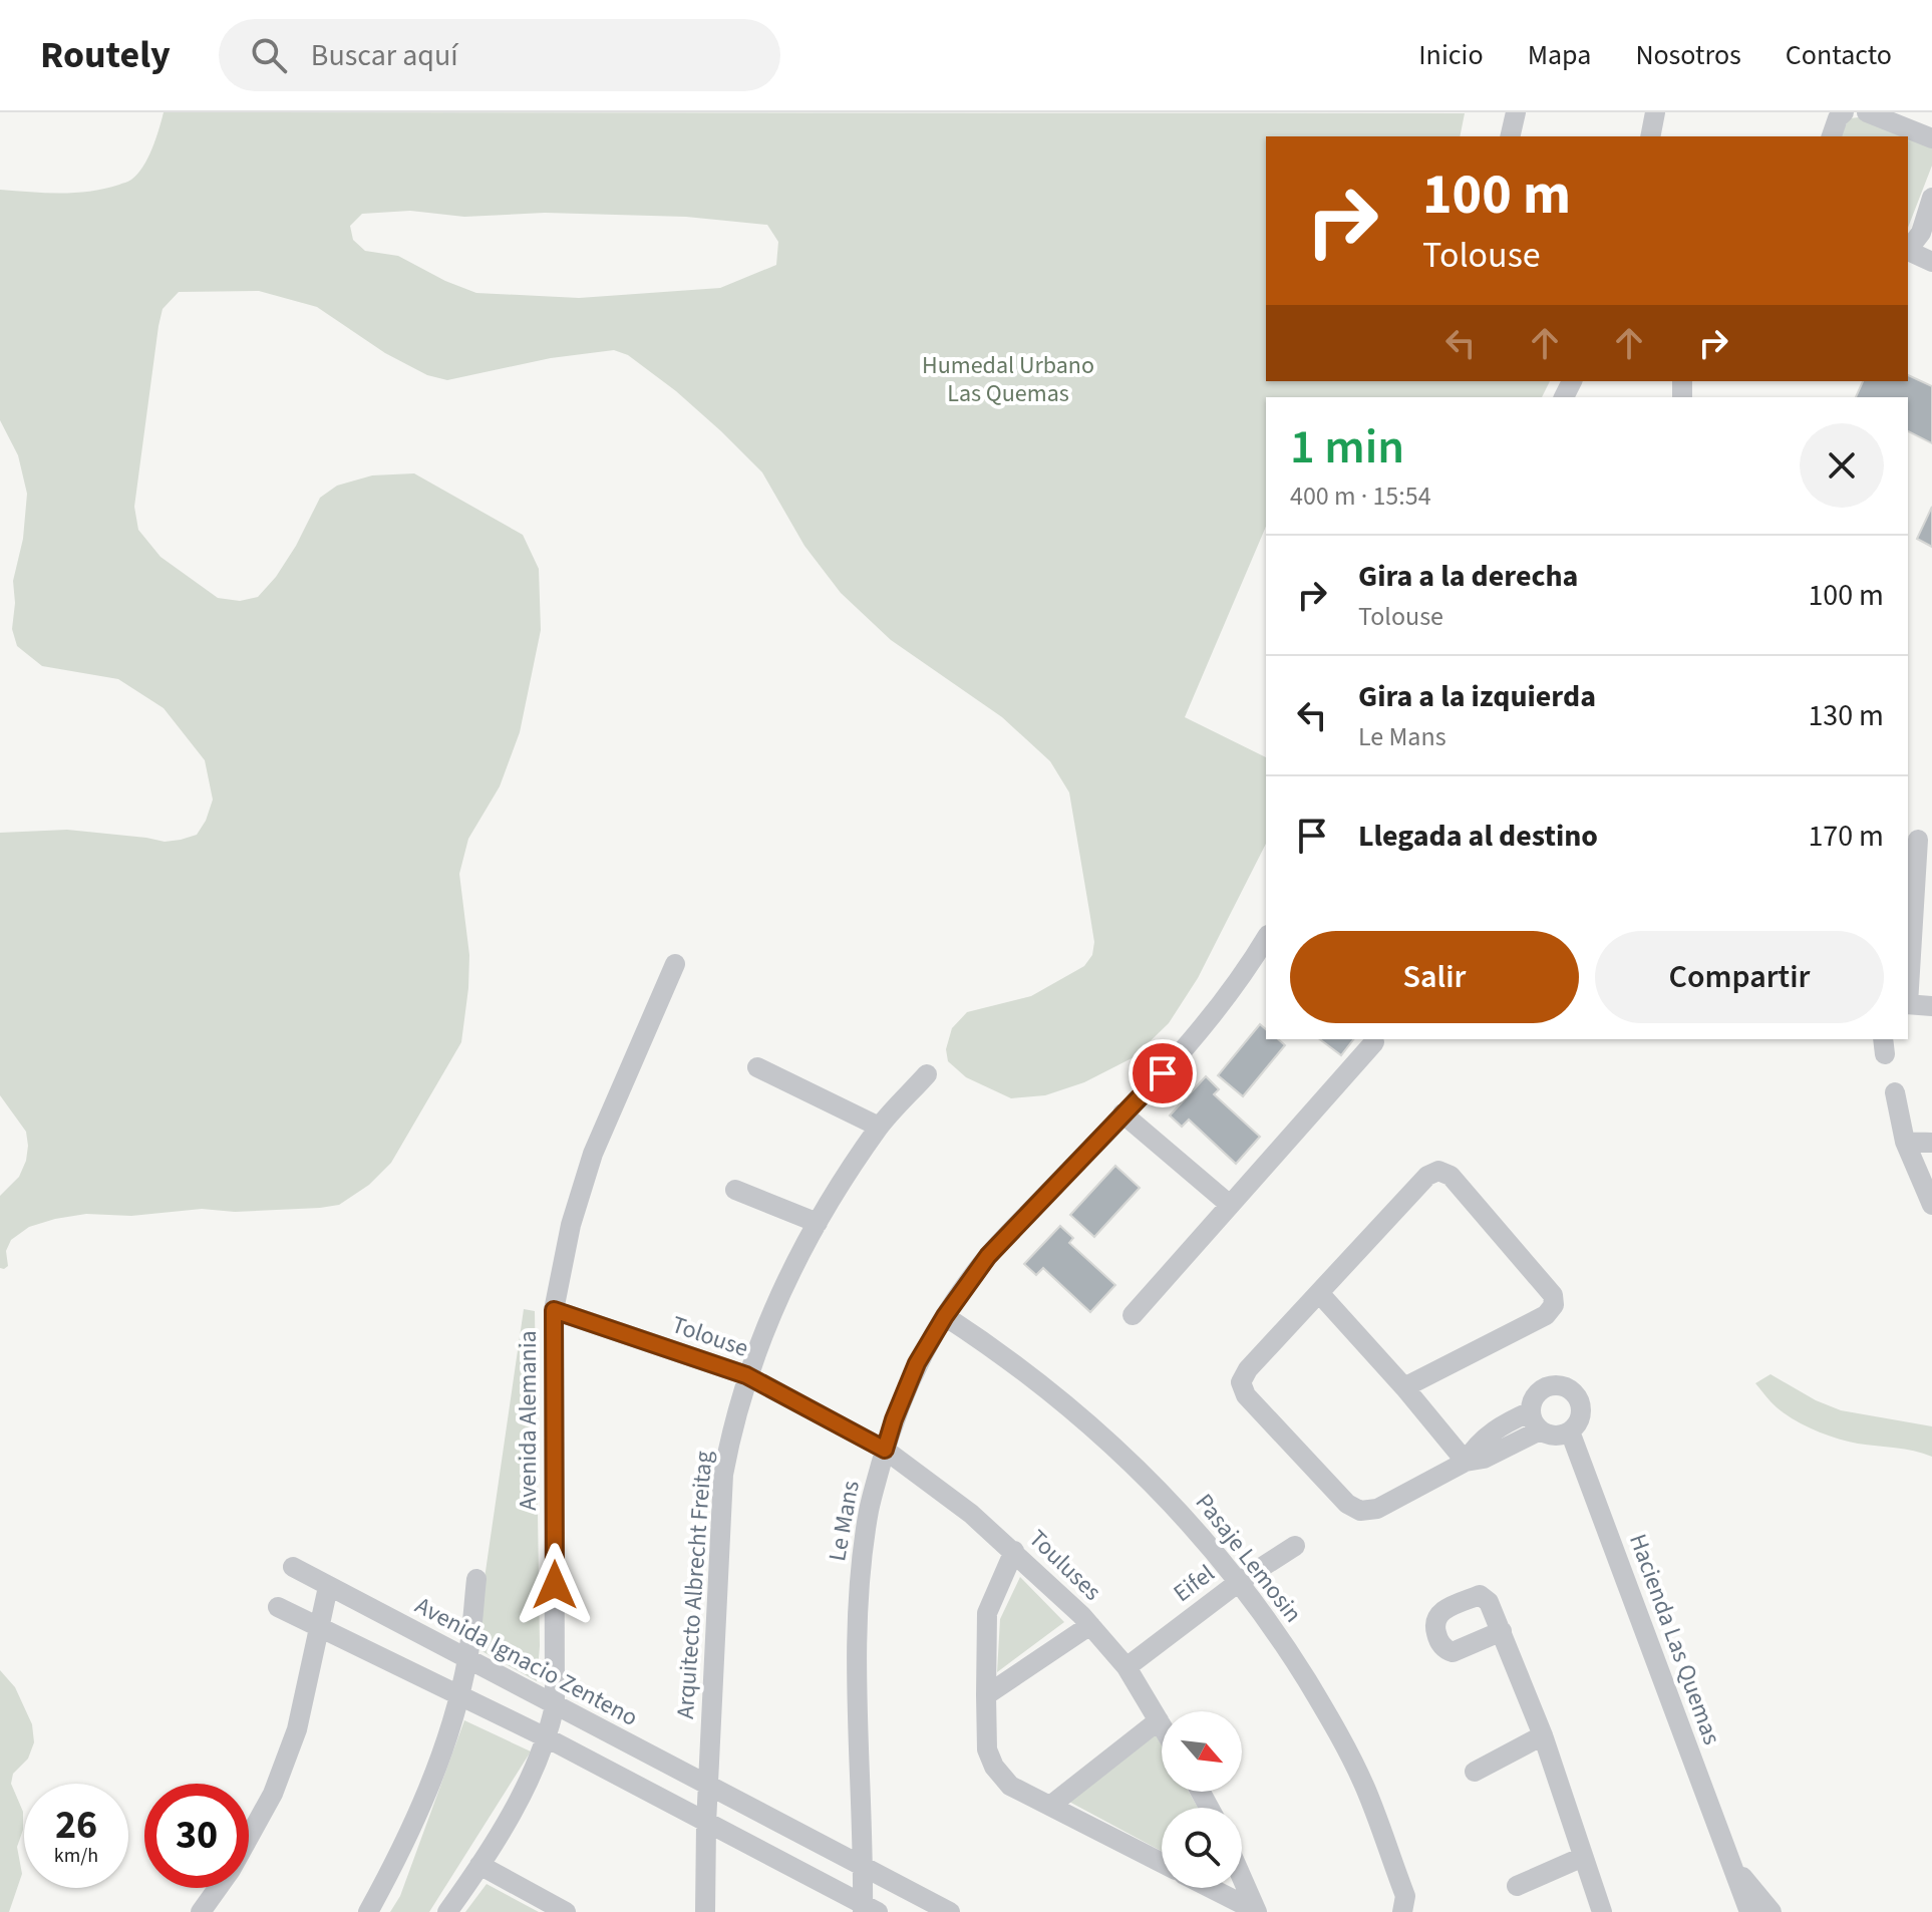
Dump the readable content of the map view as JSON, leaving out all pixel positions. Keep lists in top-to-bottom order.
{
  "streets": {
    "street": [
      "Tolouse",
      "Avenida Alemania",
      "Le Mans",
      "Pasaje Lemosin",
      "Touluses",
      "Eifel",
      "Arquitecto Albrecht Freitag",
      "Hacienda Las Quemas",
      "Avenida Ignacio Zenteno"
    ]
  },
  "crossings": [
    ["Tolouse", "Avenida Alemania"],
    ["Tolouse", "Le Mans"],
    ["Tolouse", "Touluses"],
    ["Tolouse", "Arquitecto Albrecht Freitag"],
    ["Avenida Alemania", "Avenida Ignacio Zenteno"],
    ["Le Mans", "Pasaje Lemosin"],
    ["Le Mans", "Touluses"],
    ["Le Mans", "Avenida Ignacio Zenteno"],
    ["Pasaje Lemosin", "Eifel"],
    ["Touluses", "Eifel"],
    ["Arquitecto Albrecht Freitag", "Avenida Ignacio Zenteno"]
  ],
  "parks": ["Humedal Urbano Las Quemas"],
  "north": "bottom right",
  "page": {
    "header": "Routely",
    "search": "Buscar aquí",
    "nav": [
      "Inicio",
      "Mapa",
      "Nosotros",
      "Contacto"
    ],
    "turn": ["100 m", "Tolouse"],
    "heading": ["1 min", "400 m · 15:54"],
    "list": [
      {
        "name": "Gira a la derecha",
        "note": "Tolouse",
        "value": "100 m"
      },
      {
        "name": "Gira a la izquierda",
        "note": "Le Mans",
        "value": "130 m"
      },
      {
        "name": "Llegada al destino",
        "value": "170 m"
      }
    ],
    "buttons": ["Salir", "Compartir"],
    "speed": "26 km/h",
    "limit": "30"
  }
}
